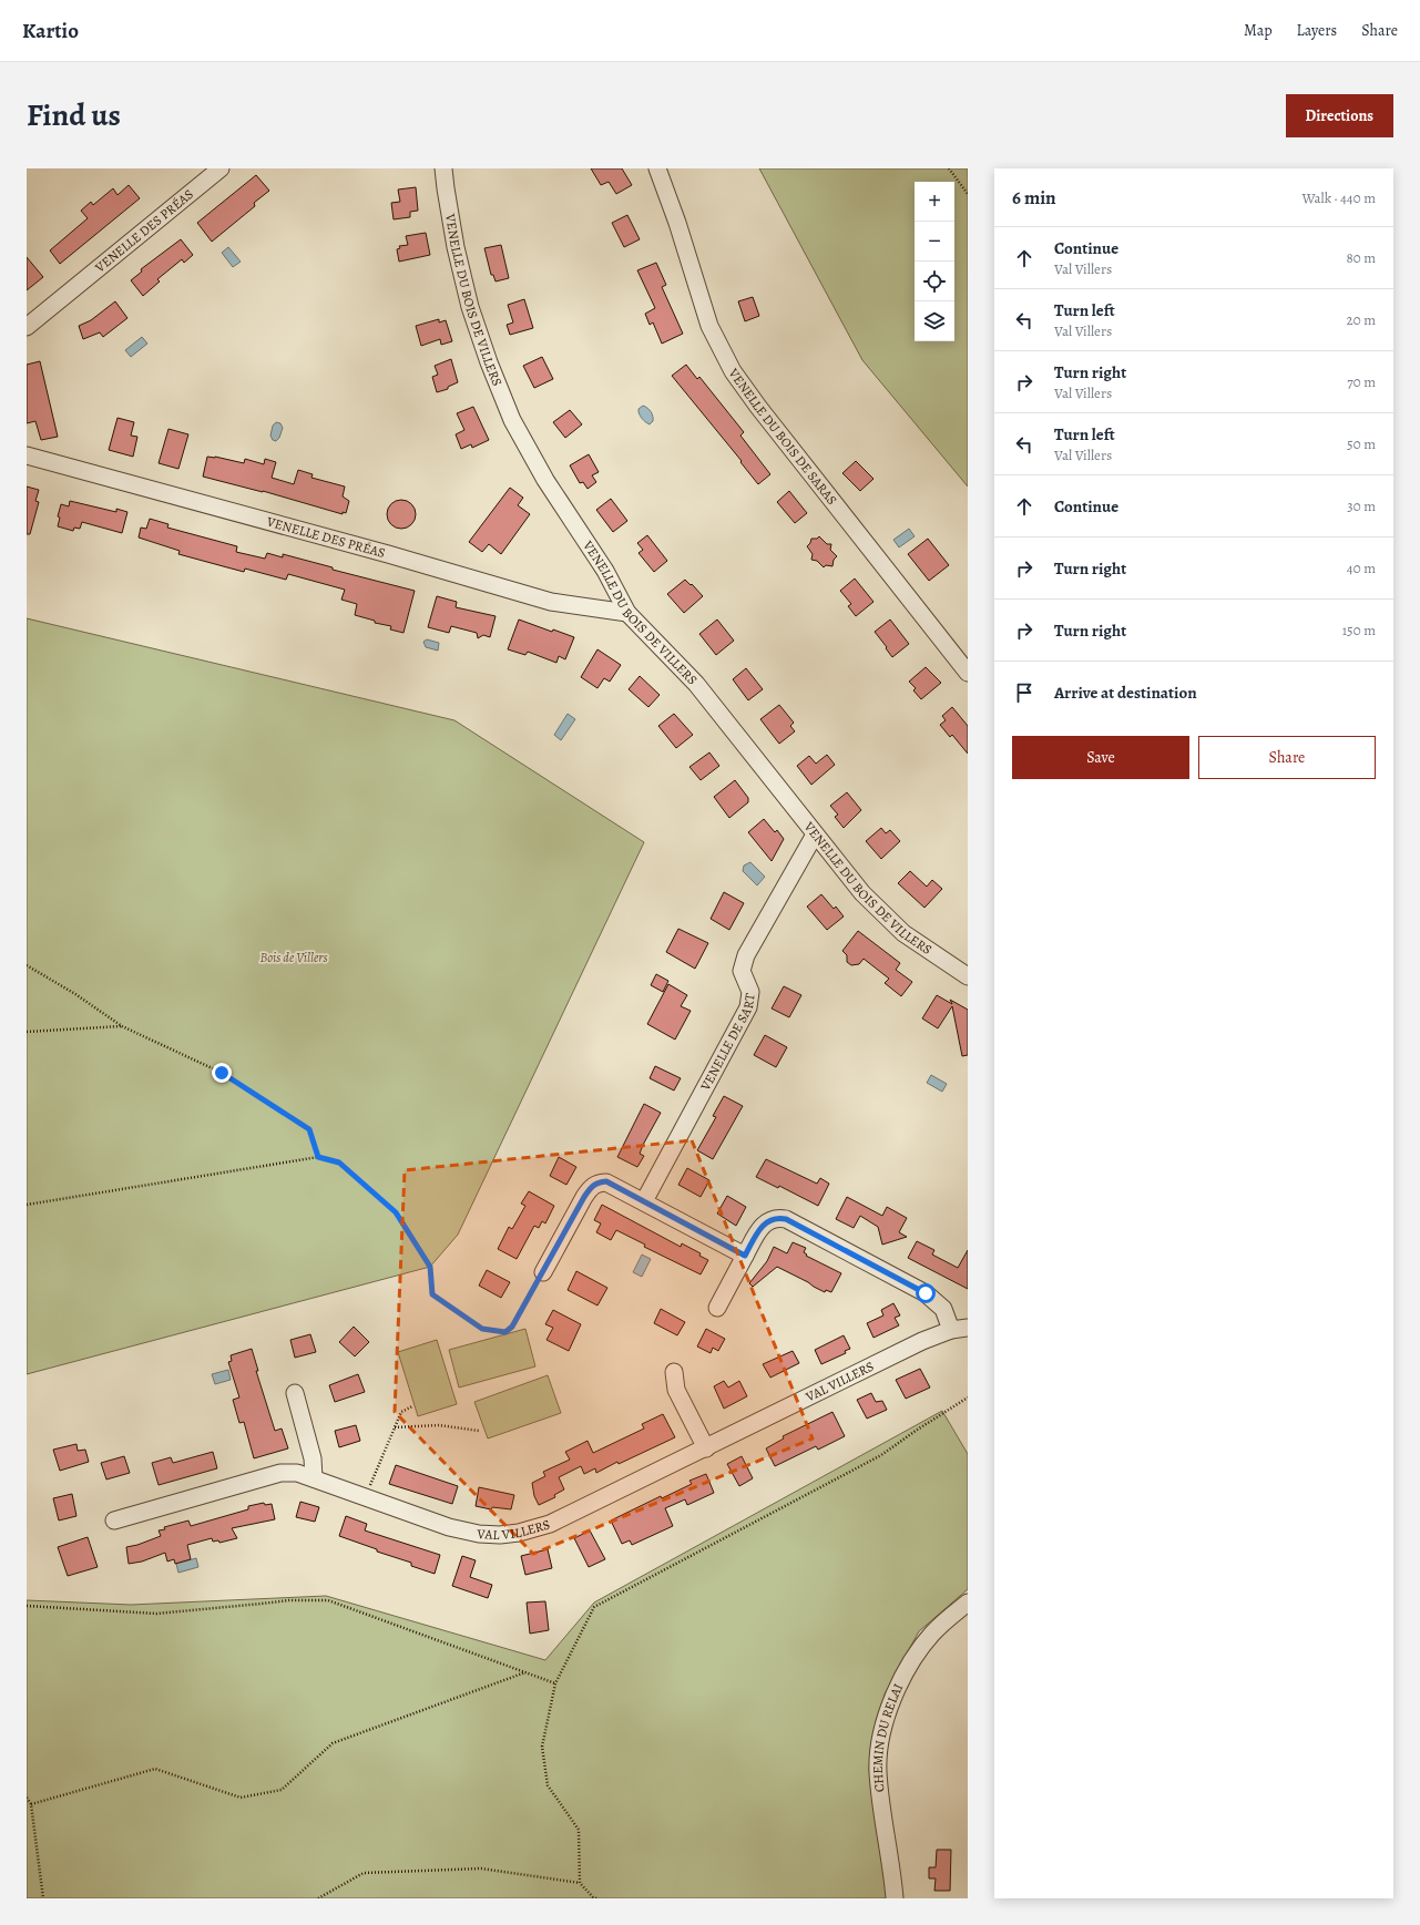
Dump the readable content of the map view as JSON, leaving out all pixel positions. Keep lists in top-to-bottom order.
{
  "streets": {
    "street": [
      "VENELLE DES PRÉAS",
      "VENELLE DU BOIS DE VILLERS",
      "VENELLE DU BOIS DE SARAS",
      "VENELLE DE SART",
      "VAL VILLERS",
      "CHEMIN DU RELAI"
    ]
  },
  "crossings": [
    ["VENELLE DES PRÉAS", "VENELLE DU BOIS DE VILLERS"],
    ["VENELLE DU BOIS DE VILLERS", "VENELLE DE SART"]
  ],
  "parks": ["Bois de Villers"],
  "page": {
    "header": "Kartio",
    "nav": ["Map", "Layers", "Share"],
    "title": "Find us",
    "buttons": [
      "Directions",
      ["Save", "Share"]
    ],
    "heading": ["6 min", "Walk · 440 m"],
    "map_buttons": ["+", "−"],
    "list": [
      ["Continue", "Val Villers", "80 m"],
      ["Turn left", "Val Villers", "20 m"],
      ["Turn right", "Val Villers", "70 m"],
      ["Turn left", "Val Villers", "50 m"],
      ["Continue", "30 m"],
      ["Turn right", "40 m"],
      ["Turn right", "150 m"],
      "Arrive at destination"
    ]
  }
}
